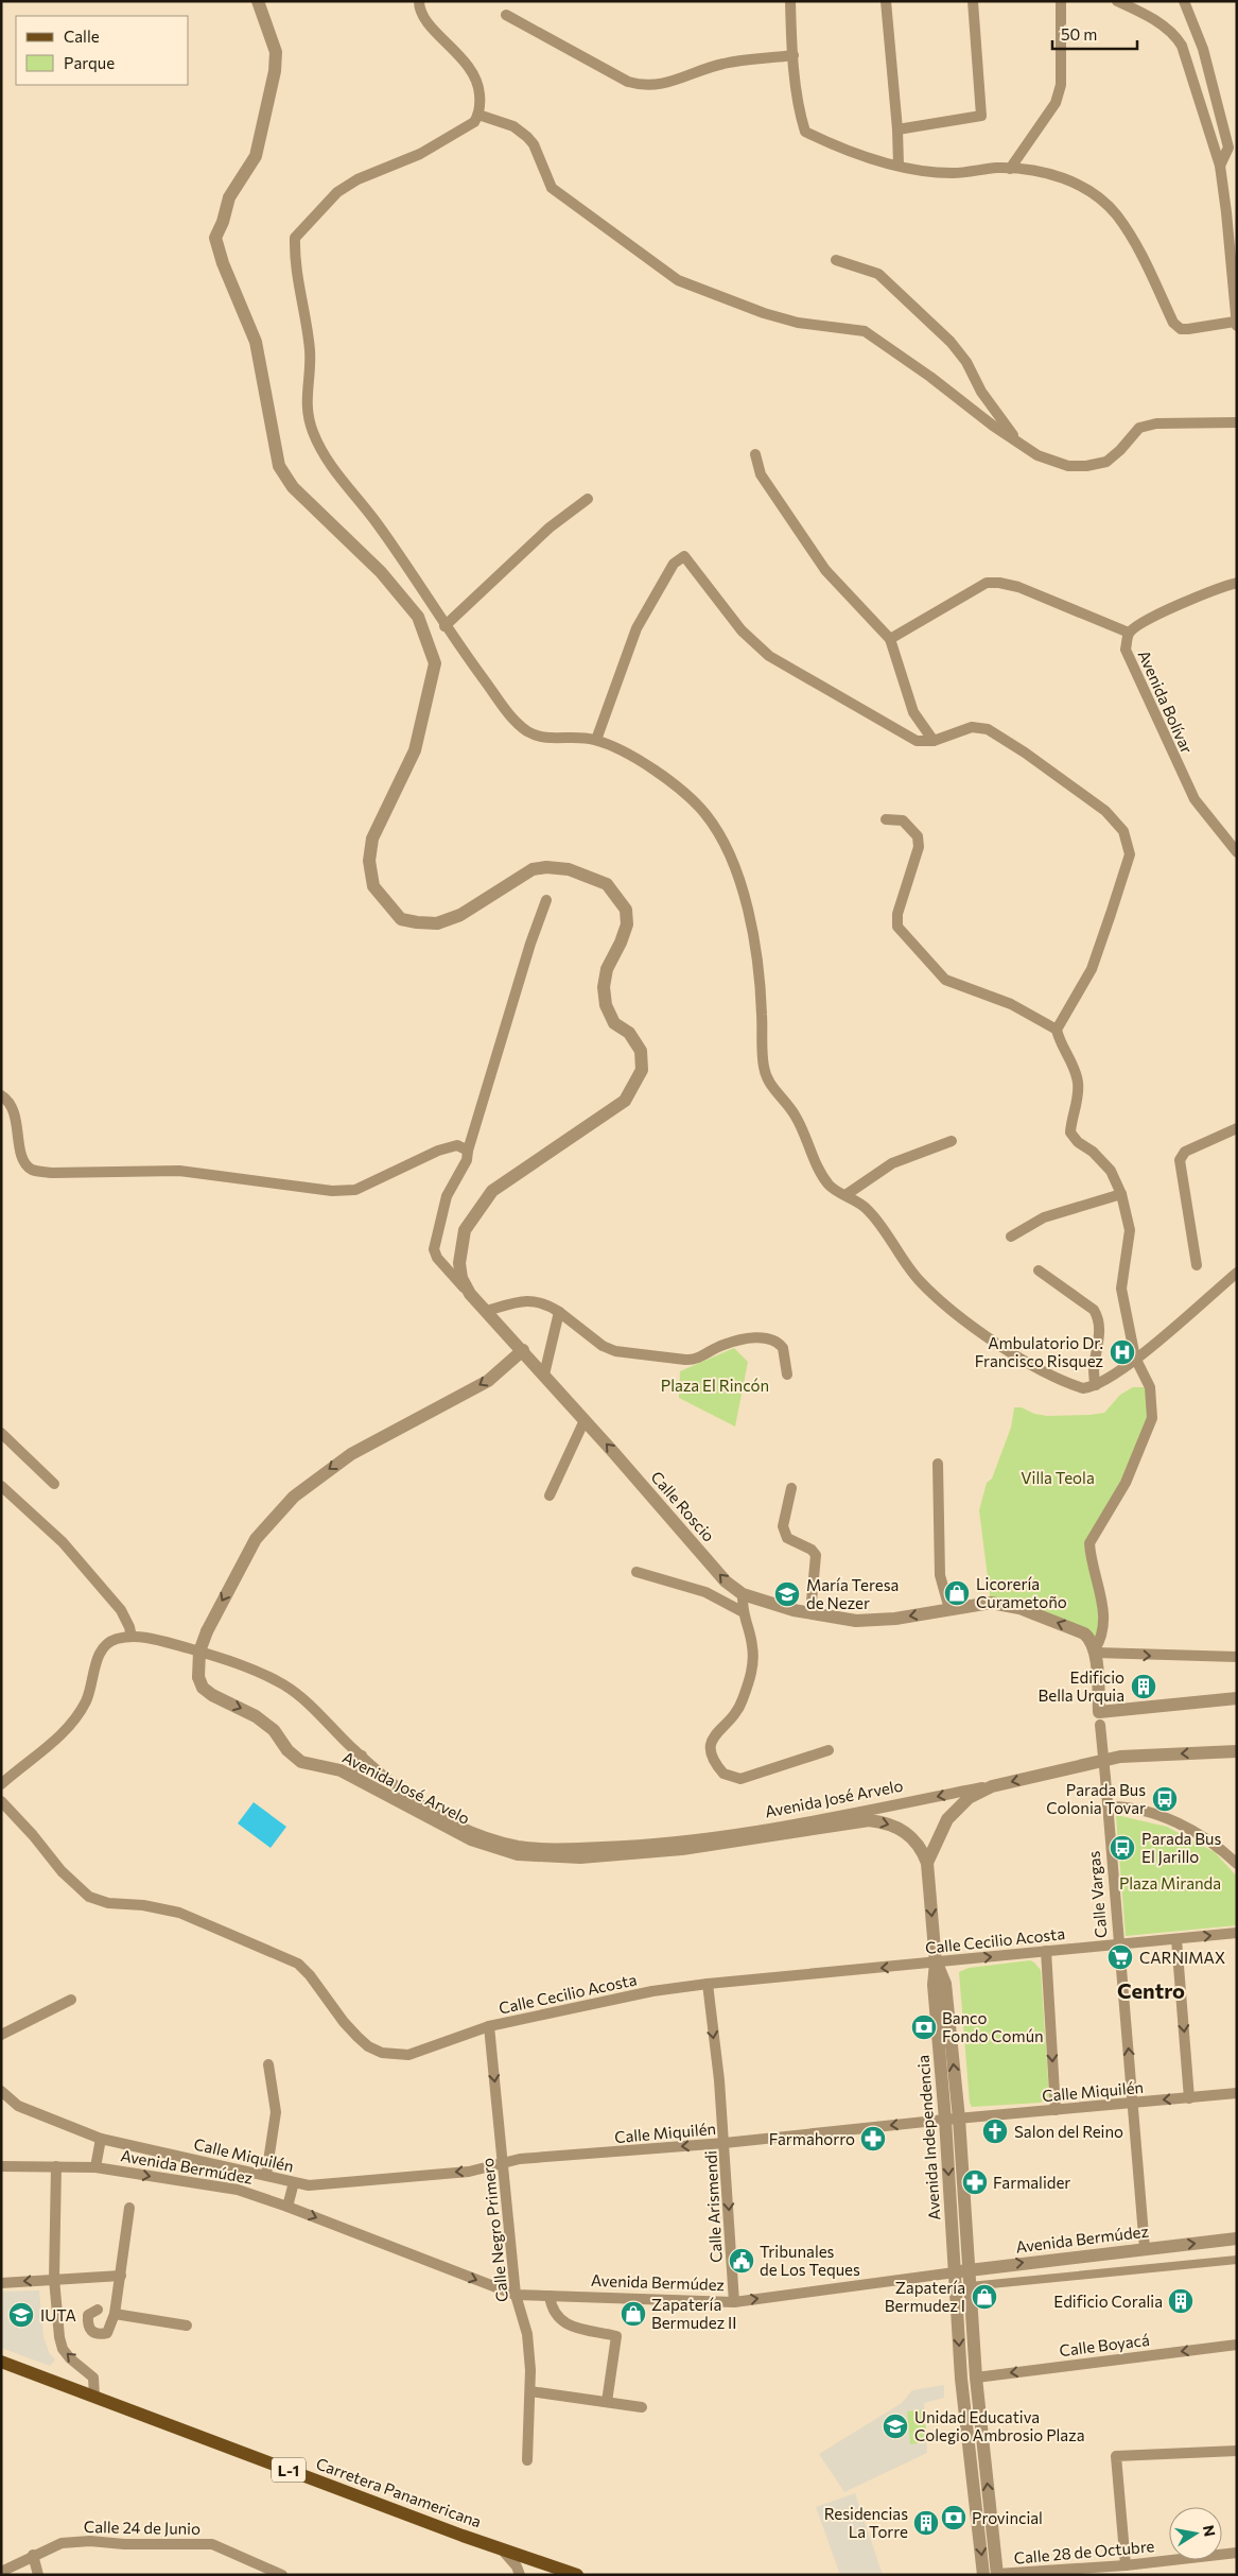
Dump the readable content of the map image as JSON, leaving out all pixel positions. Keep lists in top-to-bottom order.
{
  "streets": {
    "main road": ["L-1", "Carretera Panamericana"],
    "street": [
      "Avenida Bolívar",
      "Calle Roscio",
      "Avenida José Arvelo",
      "Calle Vargas",
      "Calle Cecilio Acosta",
      "Calle Miquilén",
      "Avenida Independencia",
      "Avenida Bermúdez",
      "Calle Arismendi",
      "Calle Negro Primero",
      "Calle Boyacá",
      "Calle 24 de Junio",
      "Calle 28 de Octubre"
    ]
  },
  "crossings": [
    ["Calle Roscio", "Avenida José Arvelo"],
    ["Avenida José Arvelo", "Avenida Independencia"],
    ["Calle Vargas", "Calle Cecilio Acosta"],
    ["Calle Vargas", "Calle Miquilén"],
    ["Calle Vargas", "Avenida Bermúdez"],
    ["Calle Cecilio Acosta", "Avenida Independencia"],
    ["Calle Cecilio Acosta", "Calle Arismendi"],
    ["Calle Cecilio Acosta", "Calle Negro Primero"],
    ["Calle Miquilén", "Avenida Independencia"],
    ["Calle Miquilén", "Calle Arismendi"],
    ["Calle Miquilén", "Calle Negro Primero"],
    ["Avenida Independencia", "Avenida Bermúdez"],
    ["Avenida Independencia", "Calle Boyacá"],
    ["Avenida Independencia", "Calle 28 de Octubre"],
    ["Avenida Bermúdez", "Calle Arismendi"],
    ["Avenida Bermúdez", "Calle Negro Primero"]
  ],
  "one_way": [
    "Calle Roscio",
    "Calle Miquilén",
    "Avenida Bermúdez",
    "Calle Arismendi"
  ],
  "districts": ["Centro"],
  "parks": ["Plaza El Rincón", "Villa Teola", "Plaza Miranda"],
  "places": {
    "hospital": ["Ambulatorio Dr. Francisco Risquez"],
    "shop": ["Licorería Curametoño", "Zapatería Bermudez I", "Zapatería Bermudez II"],
    "school or university": ["María Teresa de Nezer", "IUTA", "Unidad Educativa Colegio Ambrosio Plaza"],
    "building": ["Edificio Bella Urquia", "Edificio Coralia", "Residencias La Torre"],
    "bus stop": ["Parada Bus Colonia Tovar", "Parada Bus El Jarillo"],
    "supermarket": ["CARNIMAX"],
    "bank": ["Banco Fondo Común", "Provincial"],
    "church": ["Salon del Reino"],
    "pharmacy": ["Farmahorro", "Farmalider"],
    "public building": ["Tribunales de Los Teques"]
  },
  "legend": ["Calle", "Parque"],
  "scale_bar": "50 m",
  "north": "right"
}
